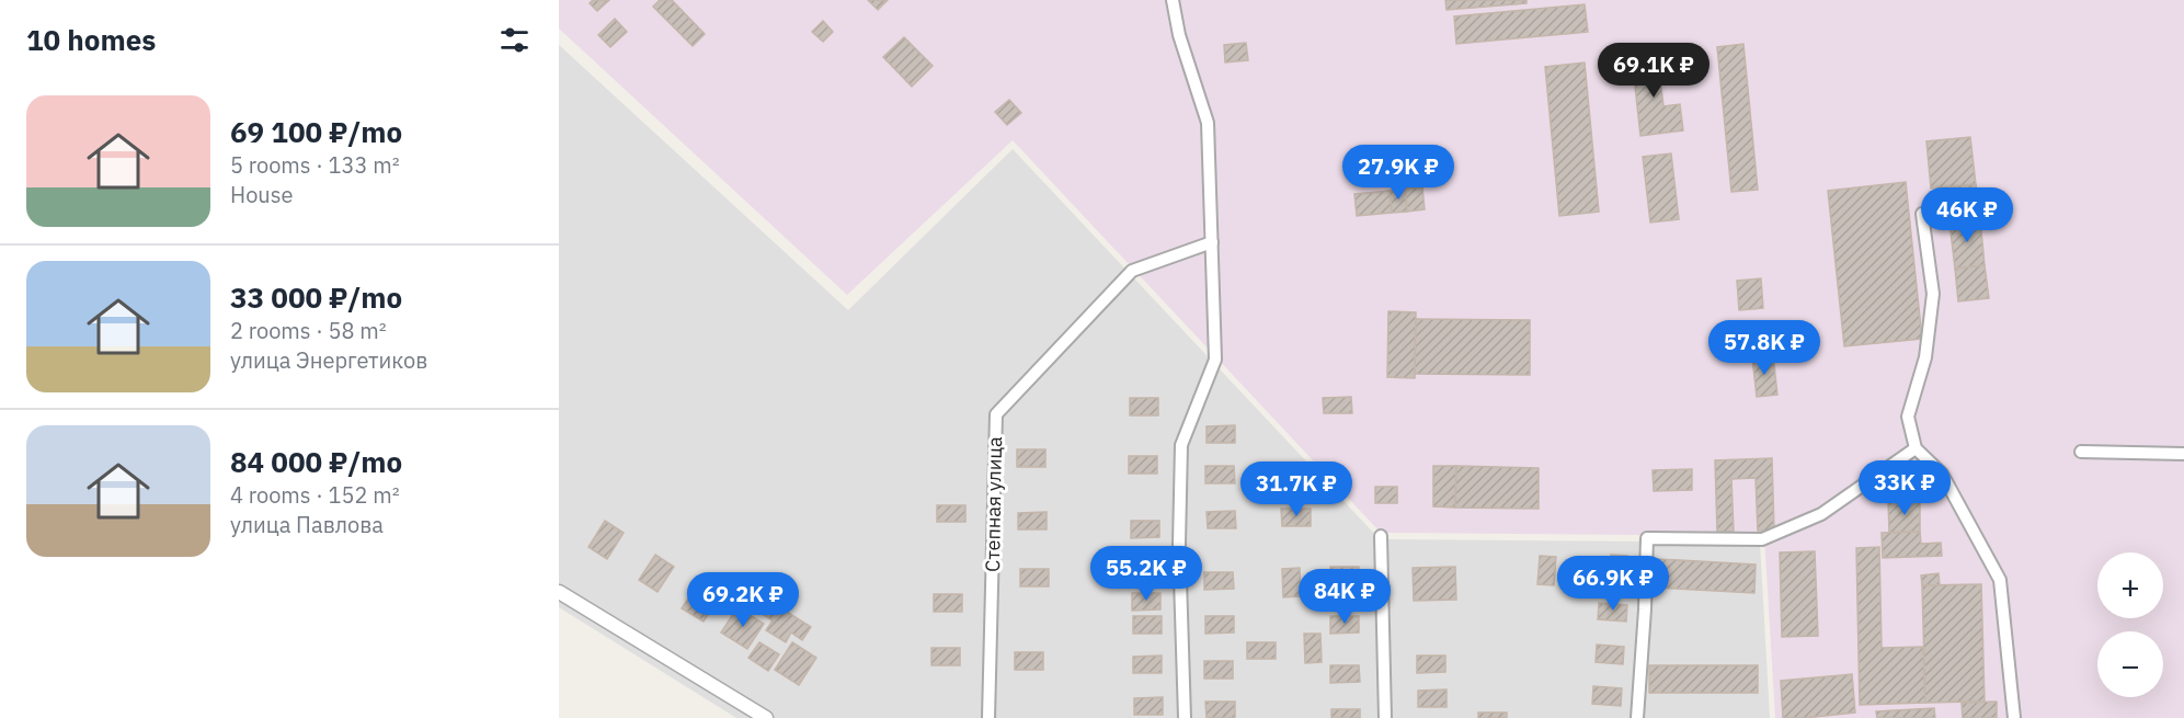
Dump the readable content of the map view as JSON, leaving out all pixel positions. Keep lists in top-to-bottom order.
{
  "streets": {
    "street": ["Степная улица"]
  },
  "page": {
    "heading": "10 homes",
    "price": [
      "69.1K ₽",
      "27.9K ₽",
      "46K ₽",
      "57.8K ₽",
      "33K ₽",
      "31.7K ₽",
      "55.2K ₽",
      "66.9K ₽",
      "84K ₽",
      "69.2K ₽"
    ],
    "list": [
      {
        "name": "69 100 ₽/mo",
        "note": "5 rooms · 133 m² · House"
      },
      {
        "name": "33 000 ₽/mo",
        "note": "2 rooms · 58 m² · улица Энергетиков"
      },
      {
        "name": "84 000 ₽/mo",
        "note": "4 rooms · 152 m² · улица Павлова"
      }
    ],
    "map_buttons": ["+", "−"]
  }
}
